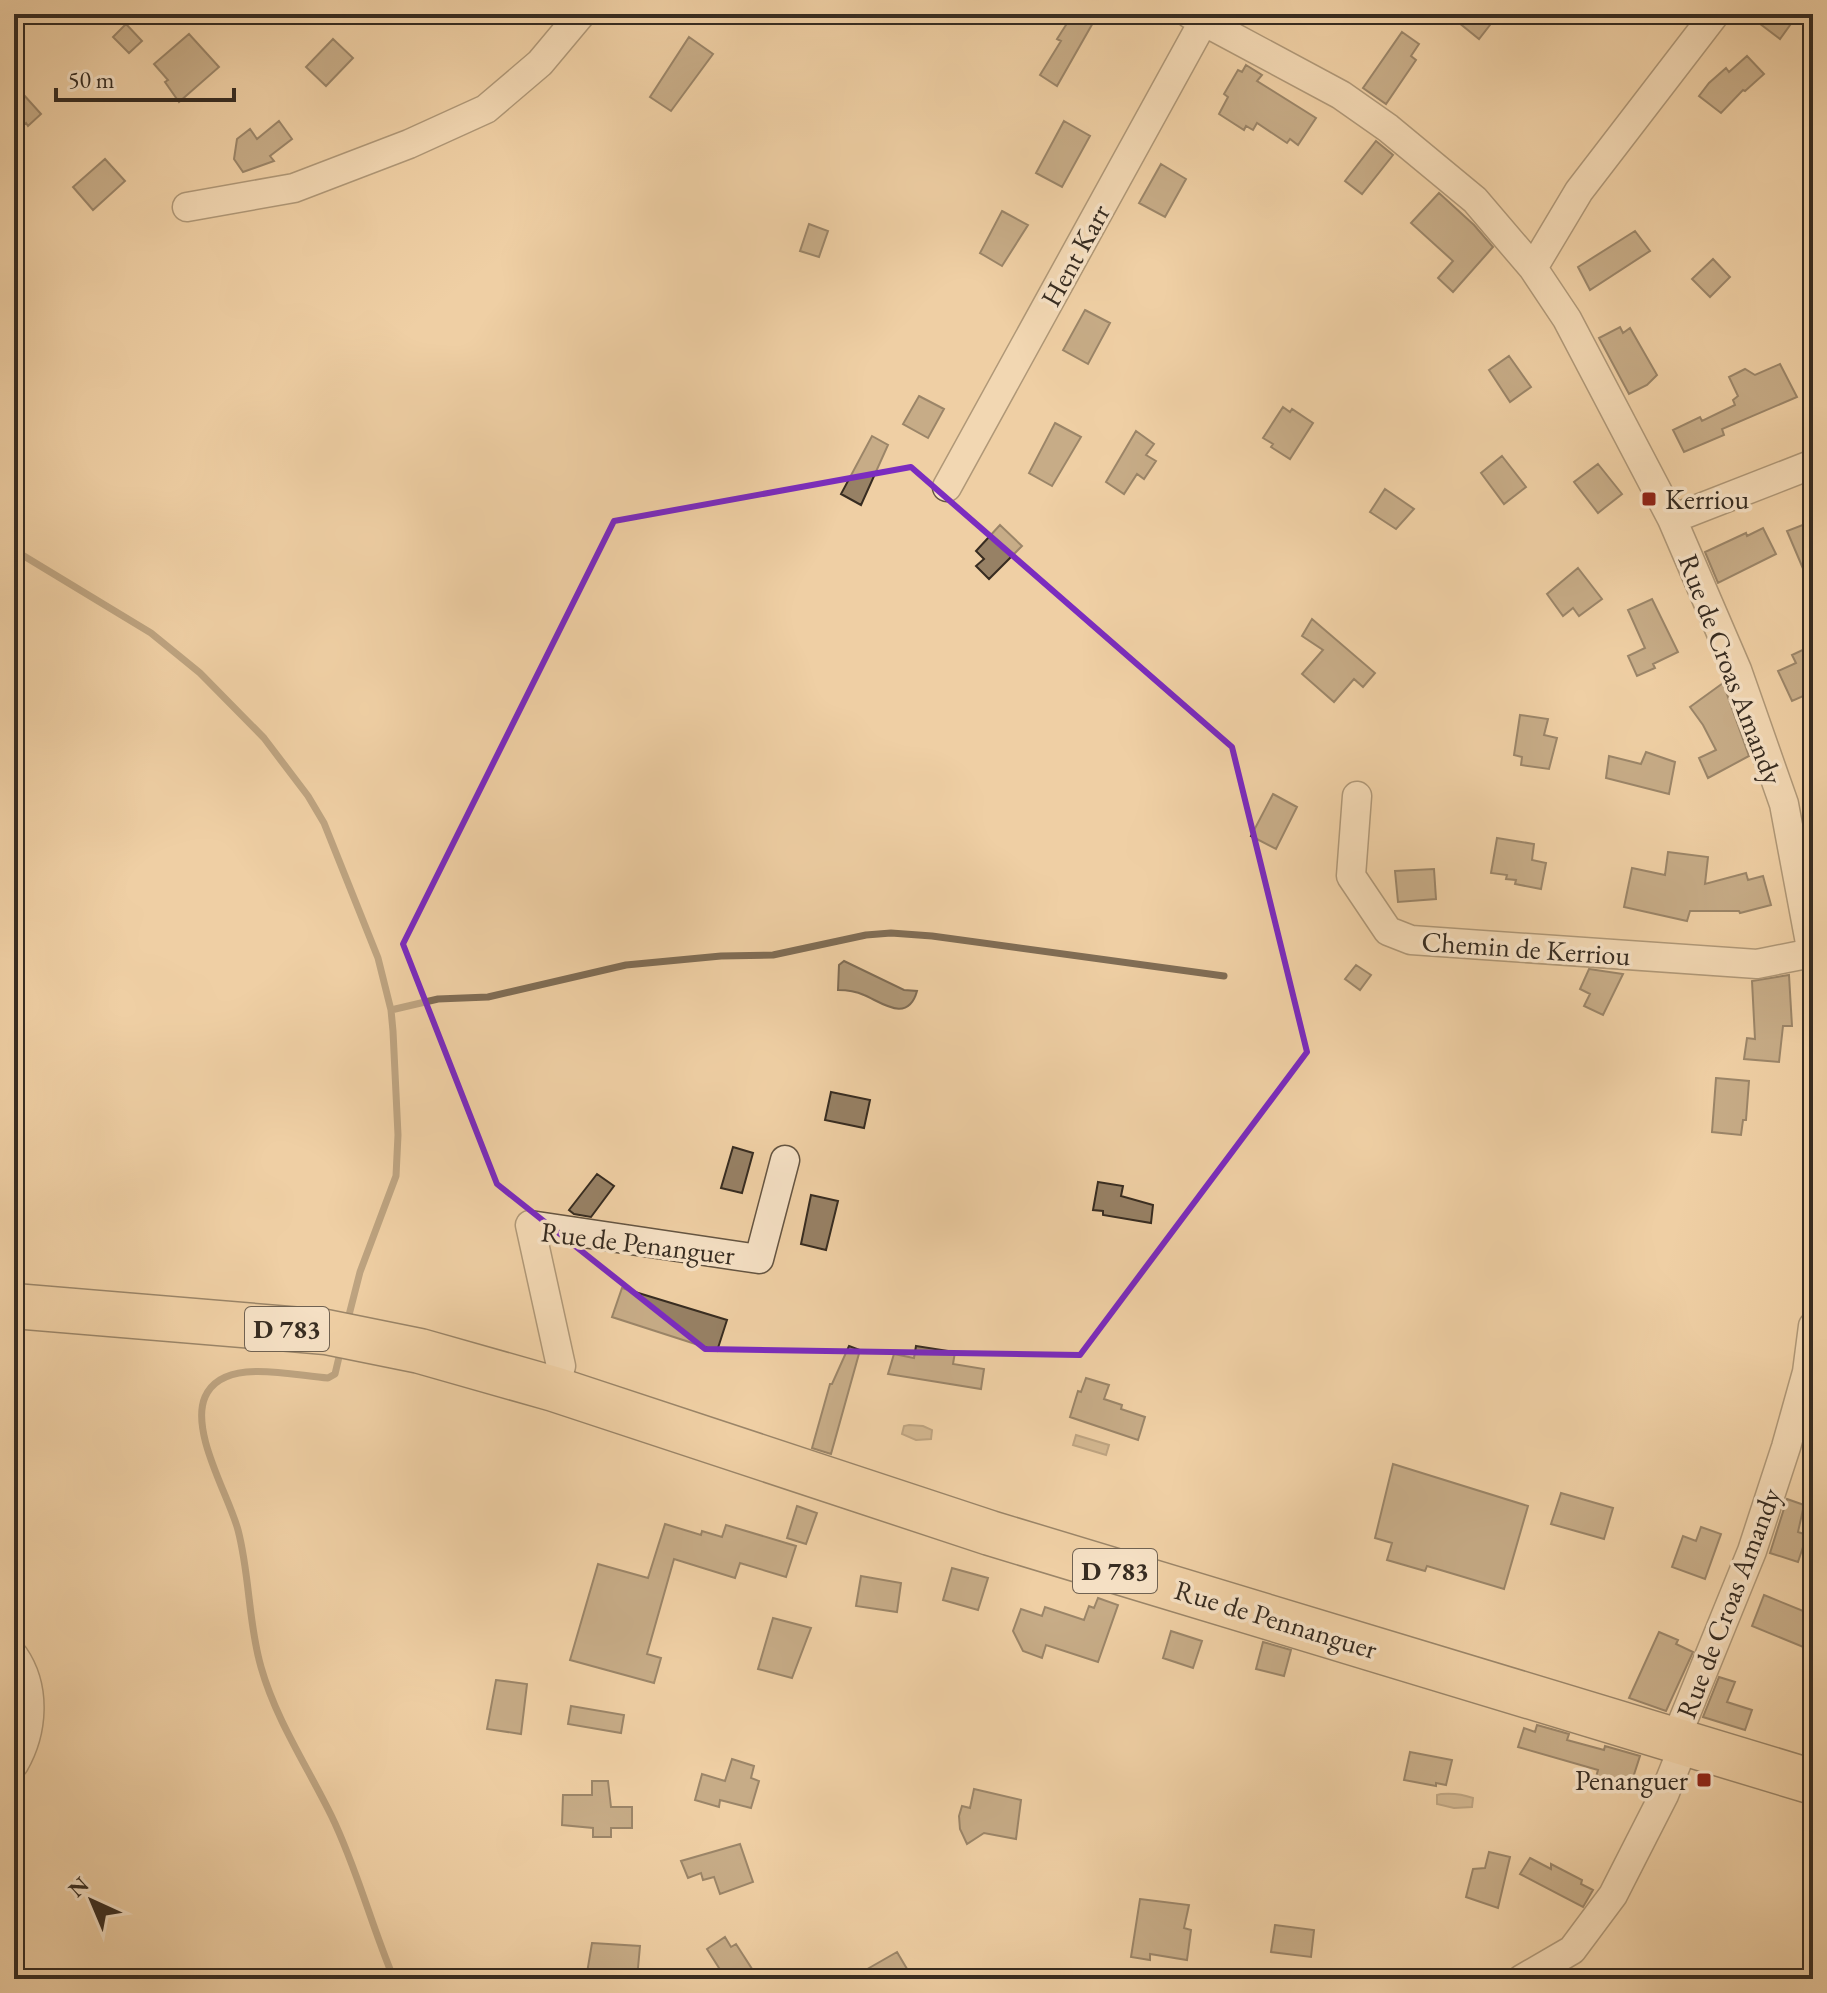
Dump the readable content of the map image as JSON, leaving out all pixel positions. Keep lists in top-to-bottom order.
{
  "streets": {
    "main road": ["D 783", "Rue de Pennanguer"],
    "street": [
      "Hent Karr",
      "Rue de Croas Amandy",
      "Chemin de Kerriou",
      "Rue de Penanguer"
    ]
  },
  "crossings": [
    ["Hent Karr", "Rue de Croas Amandy"],
    ["Rue de Croas Amandy", "Chemin de Kerriou"],
    ["Rue de Croas Amandy", "D 783"],
    ["Rue de Croas Amandy", "Rue de Pennanguer"],
    ["Rue de Penanguer", "D 783"],
    ["Rue de Penanguer", "Rue de Pennanguer"],
    ["D 783", "Rue de Pennanguer"]
  ],
  "places": {
    "transit": ["Kerriou", "Penanguer"]
  },
  "scale_bar": "50 m",
  "north": "top left"
}
